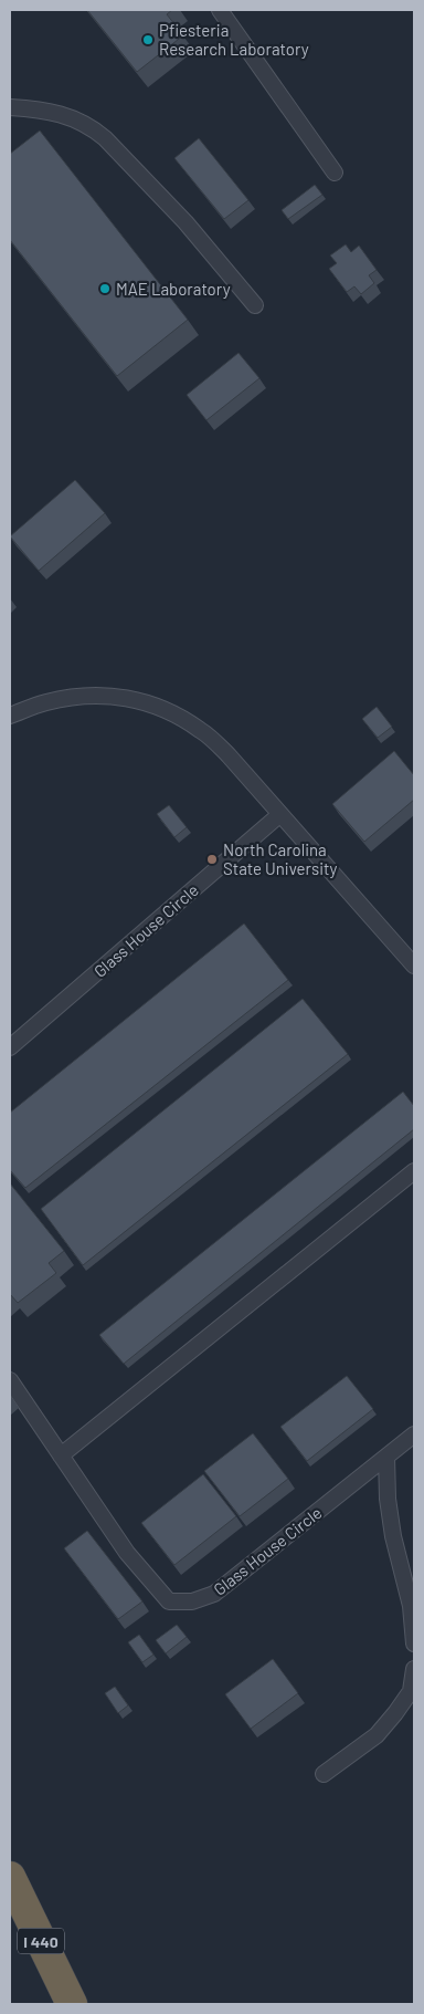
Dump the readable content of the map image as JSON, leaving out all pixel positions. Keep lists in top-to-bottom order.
{
  "streets": {
    "highway": ["I 440"],
    "lane": ["Glass House Circle"]
  },
  "places": ["Pfiesteria Research Laboratory", "MAE Laboratory", "North Carolina State University"]
}
